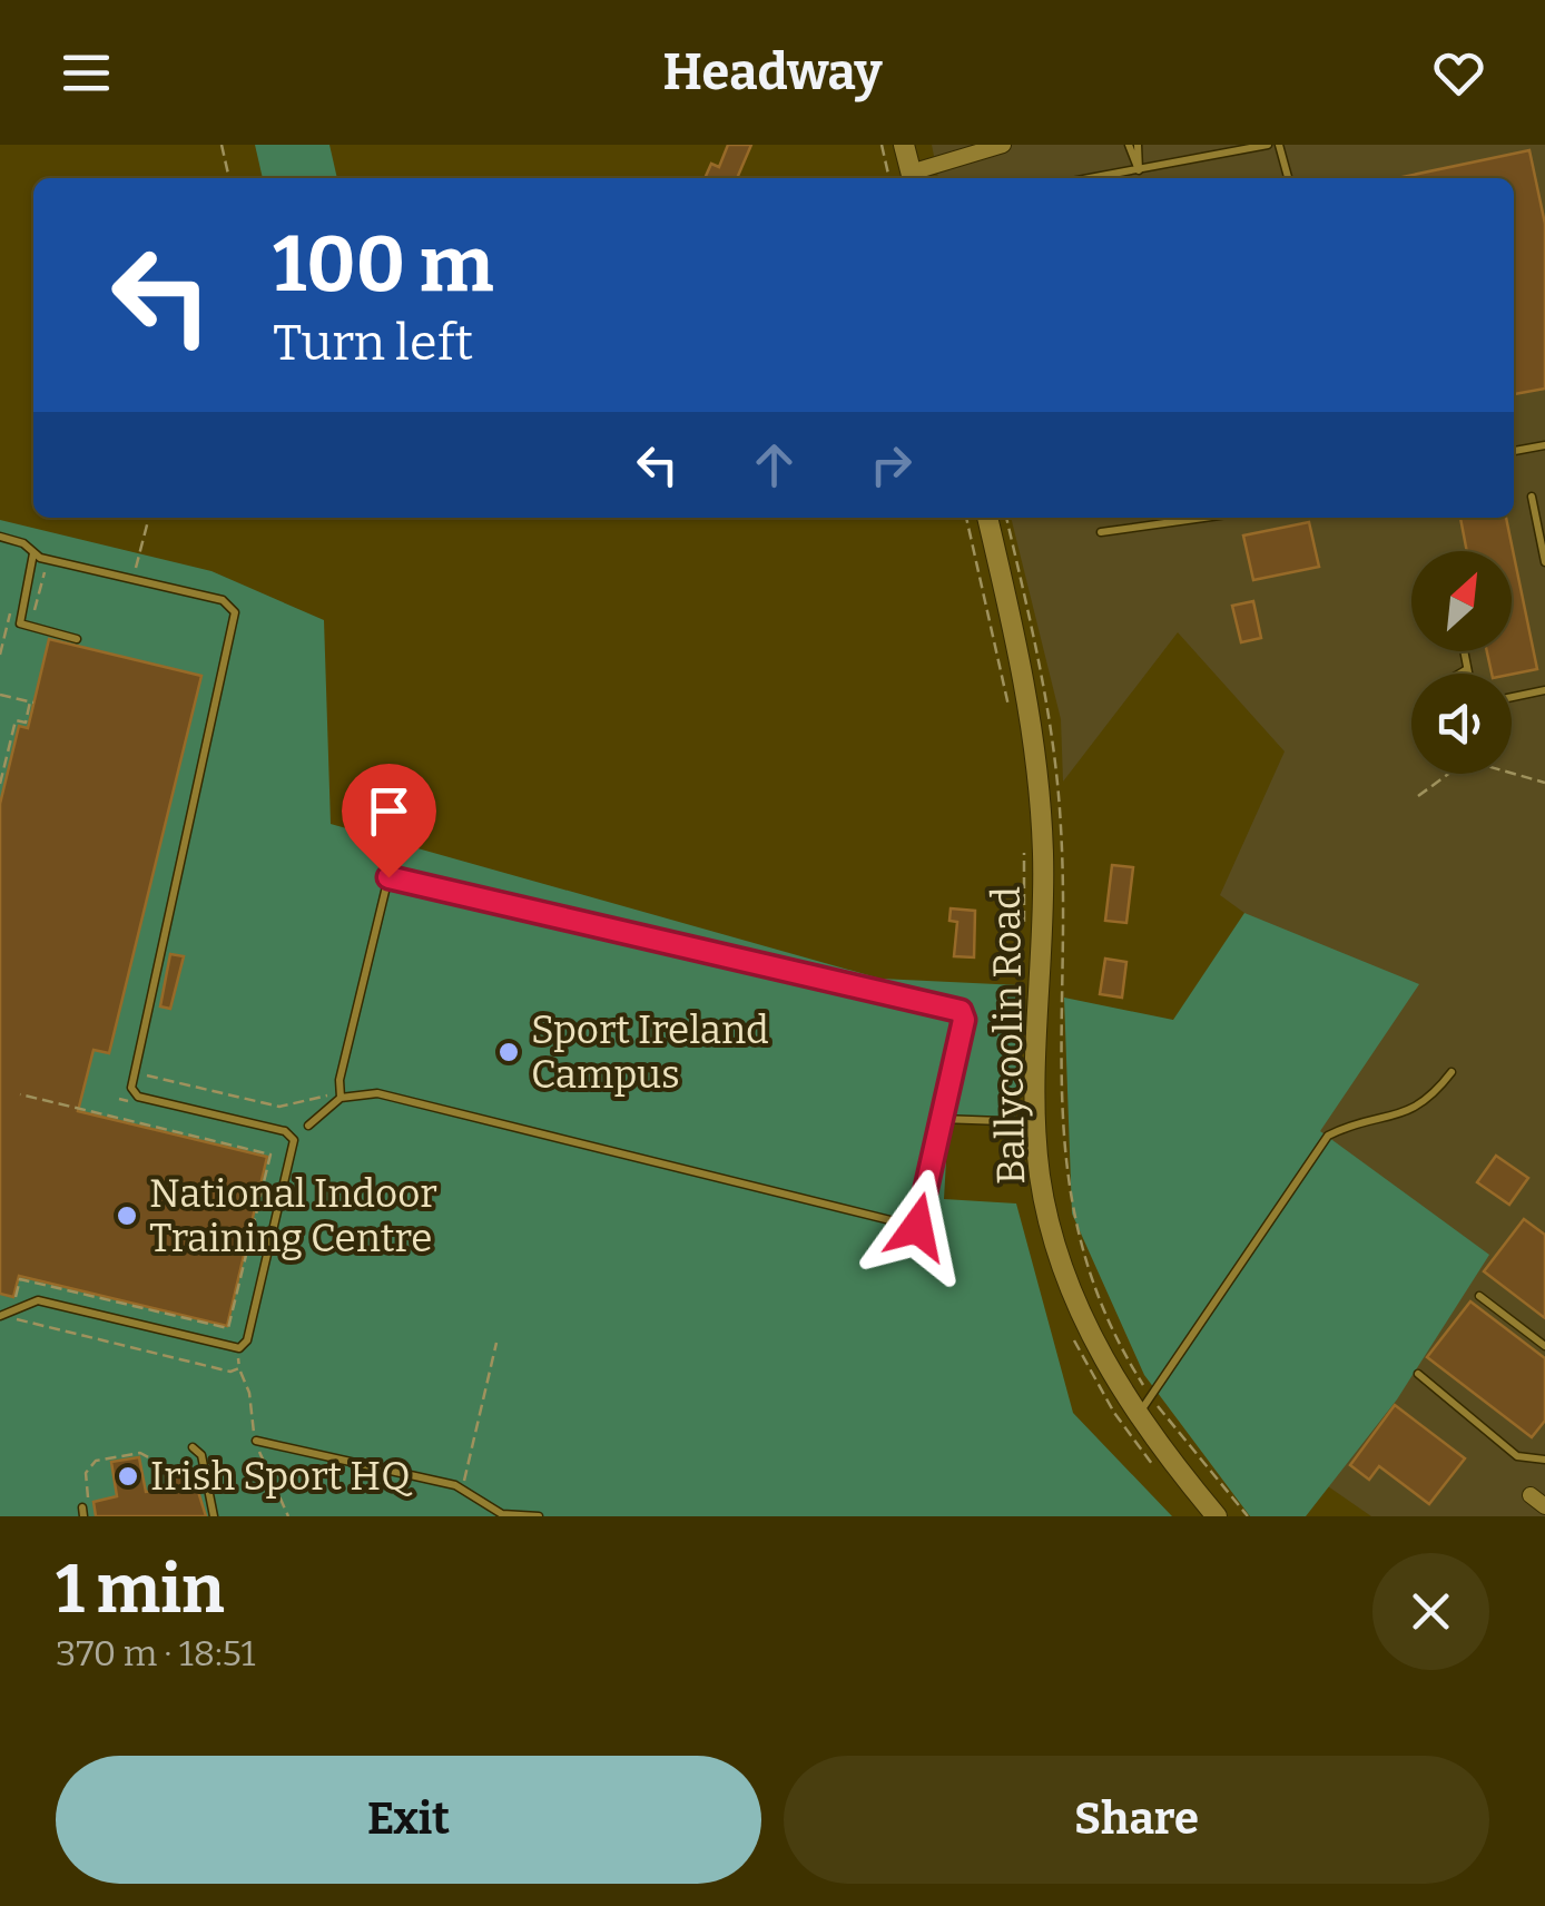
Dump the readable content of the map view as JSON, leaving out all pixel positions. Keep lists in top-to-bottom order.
{
  "streets": {
    "street": ["Ballycoolin Road"]
  },
  "places": ["Sport Ireland Campus", "National Indoor Training Centre", "Irish Sport HQ"],
  "north": "top right",
  "page": {
    "header": "Headway",
    "turn": ["100 m", "Turn left"],
    "heading": ["1 min", "370 m · 18:51"],
    "buttons": ["Exit", "Share"]
  }
}
